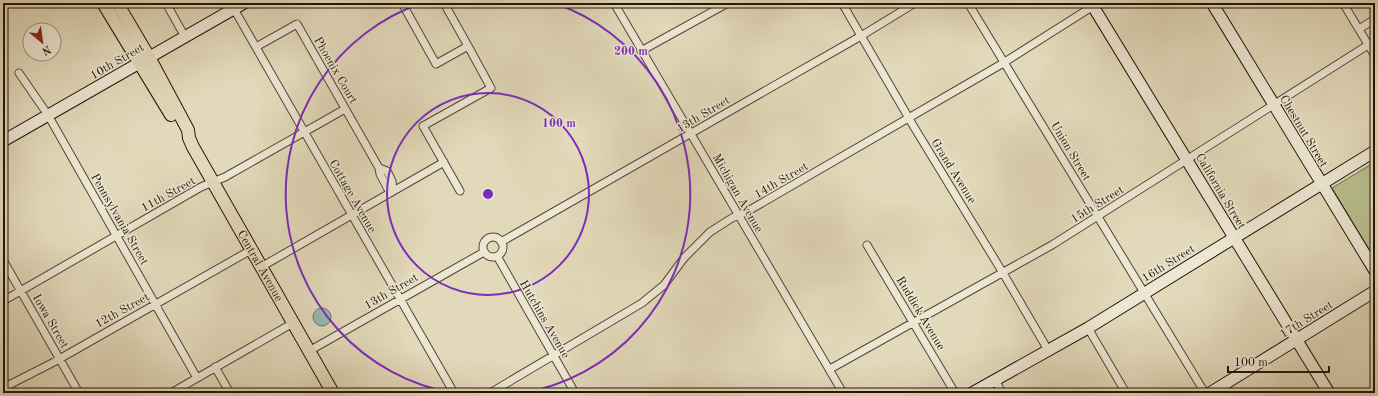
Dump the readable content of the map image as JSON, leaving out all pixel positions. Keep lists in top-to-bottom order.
{
  "streets": {
    "main road": ["Central Avenue"],
    "street": [
      "10th Street",
      "Phoenix Court",
      "13th Street",
      "Chestnut Street",
      "Union Street",
      "Grand Avenue",
      "14th Street",
      "California Street",
      "Michigan Avenue",
      "11th Street",
      "Cottage Avenue",
      "15th Street",
      "Pennsylvania Street",
      "16th Street",
      "12th Street",
      "Ruddick Avenue",
      "Hutchins Avenue",
      "17th Street",
      "Iowa Street"
    ]
  },
  "crossings": [
    ["10th Street", "Cottage Avenue"],
    ["10th Street", "Pennsylvania Street"],
    ["10th Street", "Central Avenue"],
    ["Phoenix Court", "11th Street"],
    ["Phoenix Court", "Cottage Avenue"],
    ["13th Street", "Grand Avenue"],
    ["13th Street", "Michigan Avenue"],
    ["13th Street", "Cottage Avenue"],
    ["13th Street", "Central Avenue"],
    ["13th Street", "Hutchins Avenue"],
    ["Chestnut Street", "15th Street"],
    ["Chestnut Street", "16th Street"],
    ["Union Street", "14th Street"],
    ["Union Street", "15th Street"],
    ["Union Street", "16th Street"],
    ["Grand Avenue", "14th Street"],
    ["Grand Avenue", "15th Street"],
    ["Grand Avenue", "16th Street"],
    ["14th Street", "California Street"],
    ["14th Street", "Michigan Avenue"],
    ["14th Street", "Hutchins Avenue"],
    ["California Street", "15th Street"],
    ["California Street", "16th Street"],
    ["California Street", "17th Street"],
    ["Michigan Avenue", "15th Street"],
    ["11th Street", "Cottage Avenue"],
    ["11th Street", "Pennsylvania Street"],
    ["11th Street", "Central Avenue"],
    ["11th Street", "Iowa Street"],
    ["15th Street", "Ruddick Avenue"],
    ["Pennsylvania Street", "12th Street"],
    ["Central Avenue", "12th Street"],
    ["12th Street", "Iowa Street"]
  ],
  "scale_bar": "100 m",
  "north": "bottom right",
  "rings": ["200 m", "100 m"]
}
